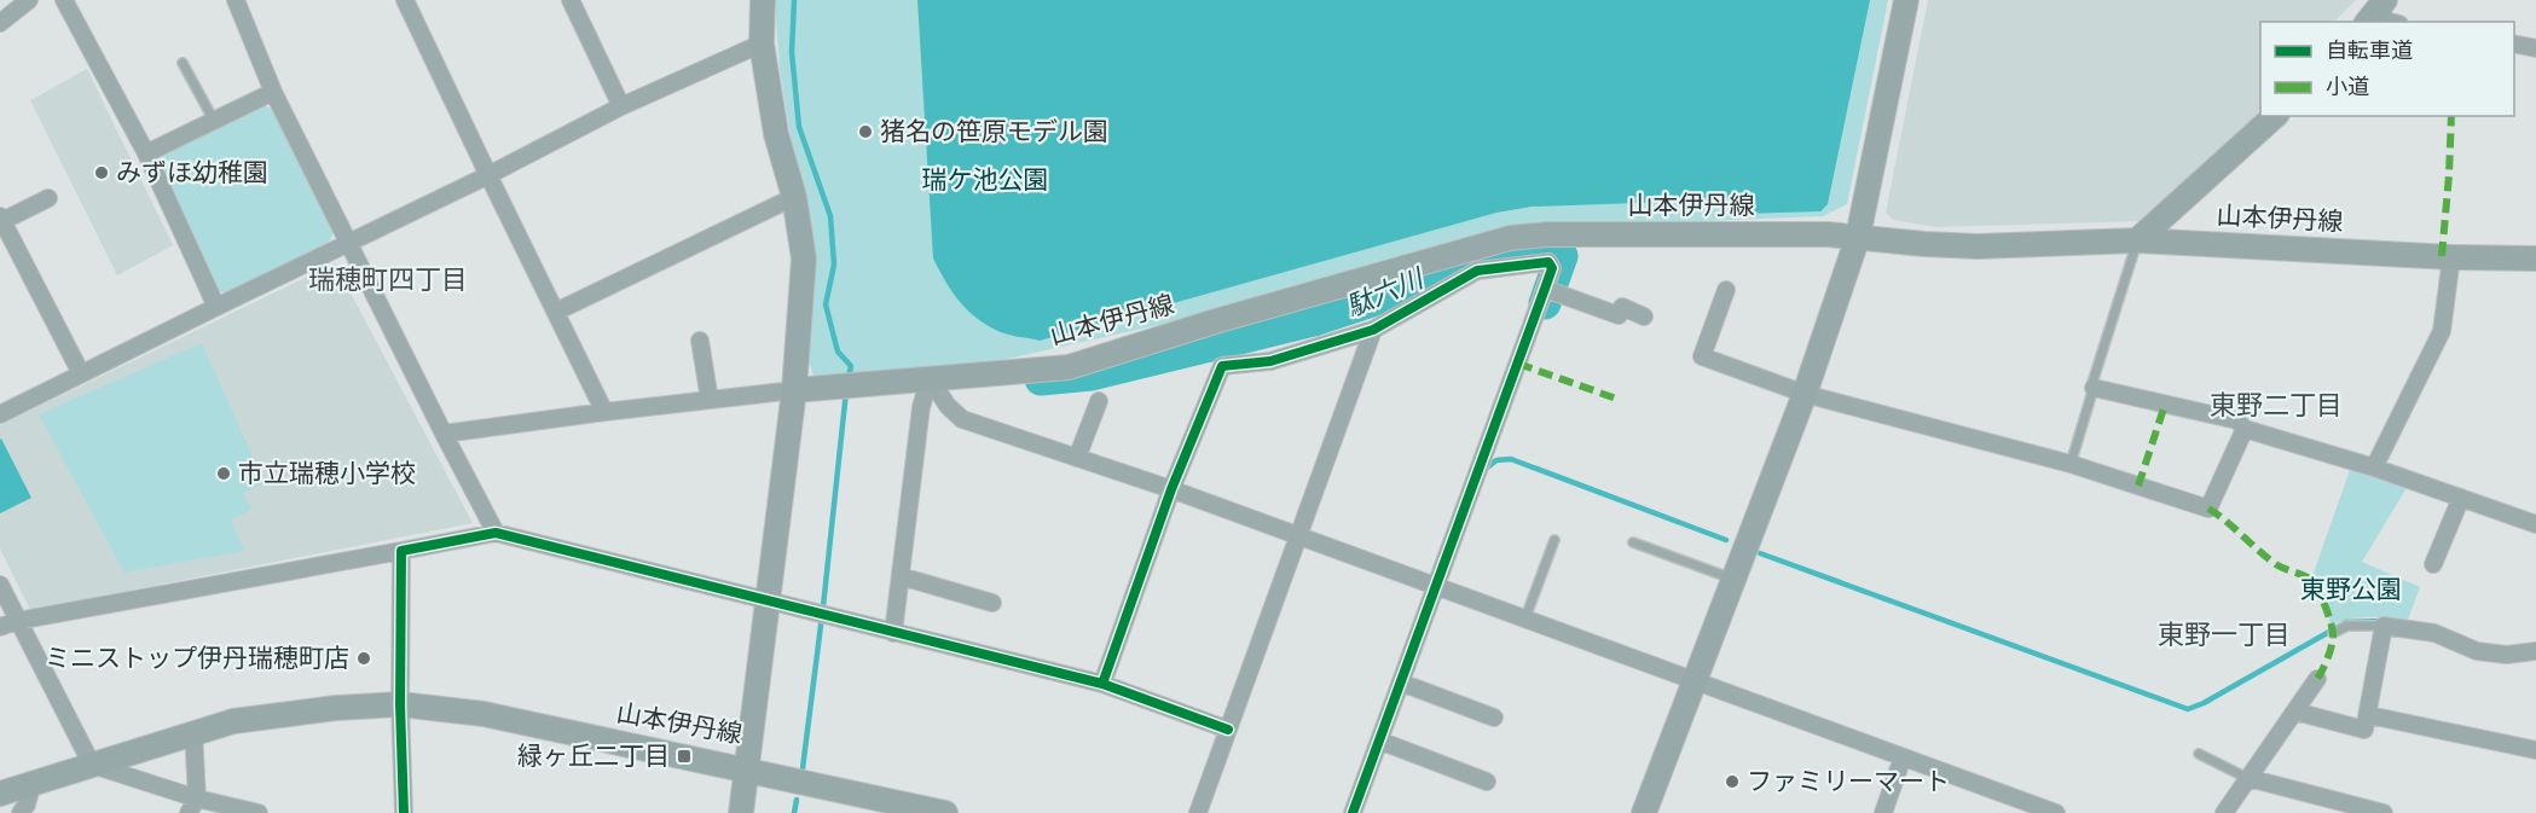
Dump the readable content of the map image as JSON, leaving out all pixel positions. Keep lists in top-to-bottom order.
{
  "streets": {
    "main road": ["山本伊丹線"]
  },
  "districts": ["瑞穂町四丁目", "東野二丁目", "東野一丁目"],
  "water": ["駄六川"],
  "parks": ["瑞ケ池公園", "東野公園"],
  "places": {
    "other": [
      "猪名の笹原モデル園",
      "みずほ幼稚園",
      "市立瑞穂小学校",
      "ミニストップ伊丹瑞穂町店",
      "ファミリーマート"
    ],
    "transit": ["緑ヶ丘二丁目"]
  },
  "legend": ["自転車道", "小道"]
}
